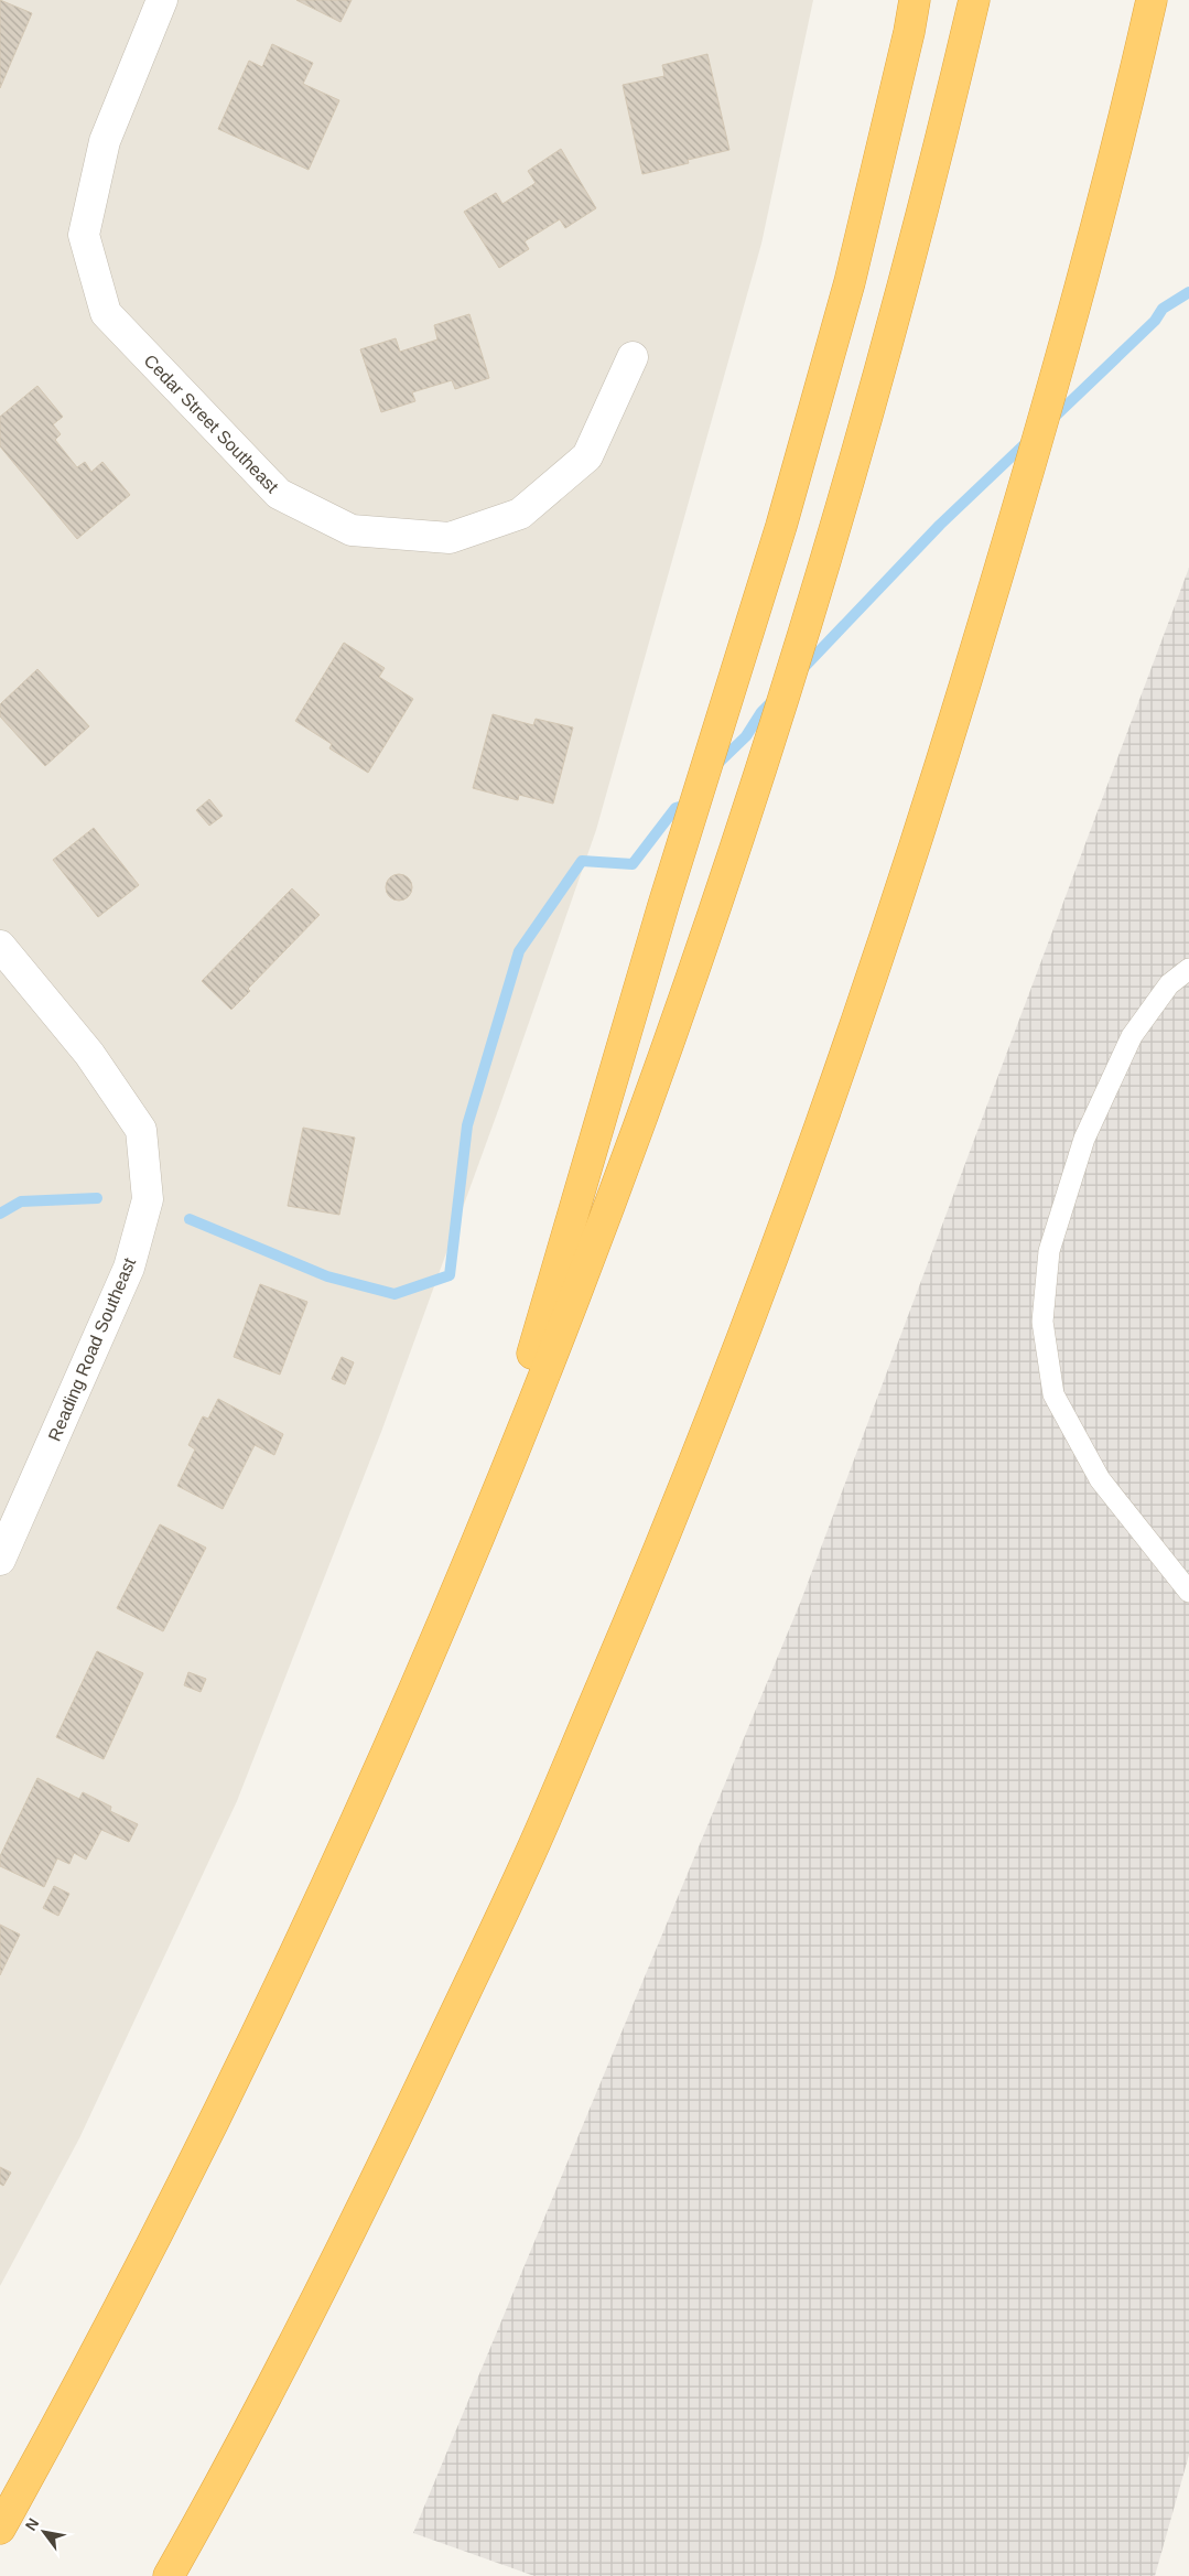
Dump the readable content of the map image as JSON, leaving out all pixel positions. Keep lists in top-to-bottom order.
{
  "streets": {
    "street": ["Cedar Street Southeast", "Reading Road Southeast"]
  },
  "north": "top left"
}
